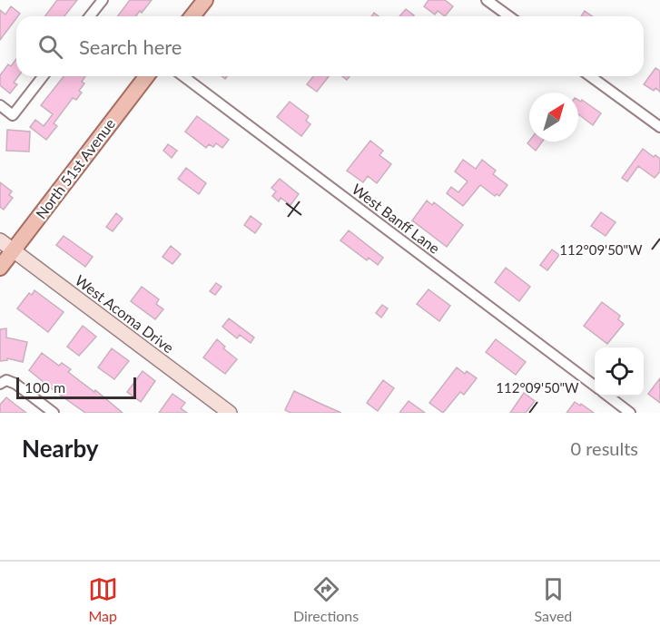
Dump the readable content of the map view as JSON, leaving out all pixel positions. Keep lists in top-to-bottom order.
{
  "streets": {
    "main road": ["North 51st Avenue"],
    "street": ["West Banff Lane", "West Acoma Drive"]
  },
  "crossings": [
    ["North 51st Avenue", "West Acoma Drive"]
  ],
  "scale_bar": "100 m",
  "north": "top right",
  "page": {
    "search": "Search here",
    "scale": "100 m",
    "heading": ["Nearby", "0 results"],
    "nav": ["Map", "Directions", "Saved"]
  },
  "coordinates": ["112°09'50\"W"]
}
